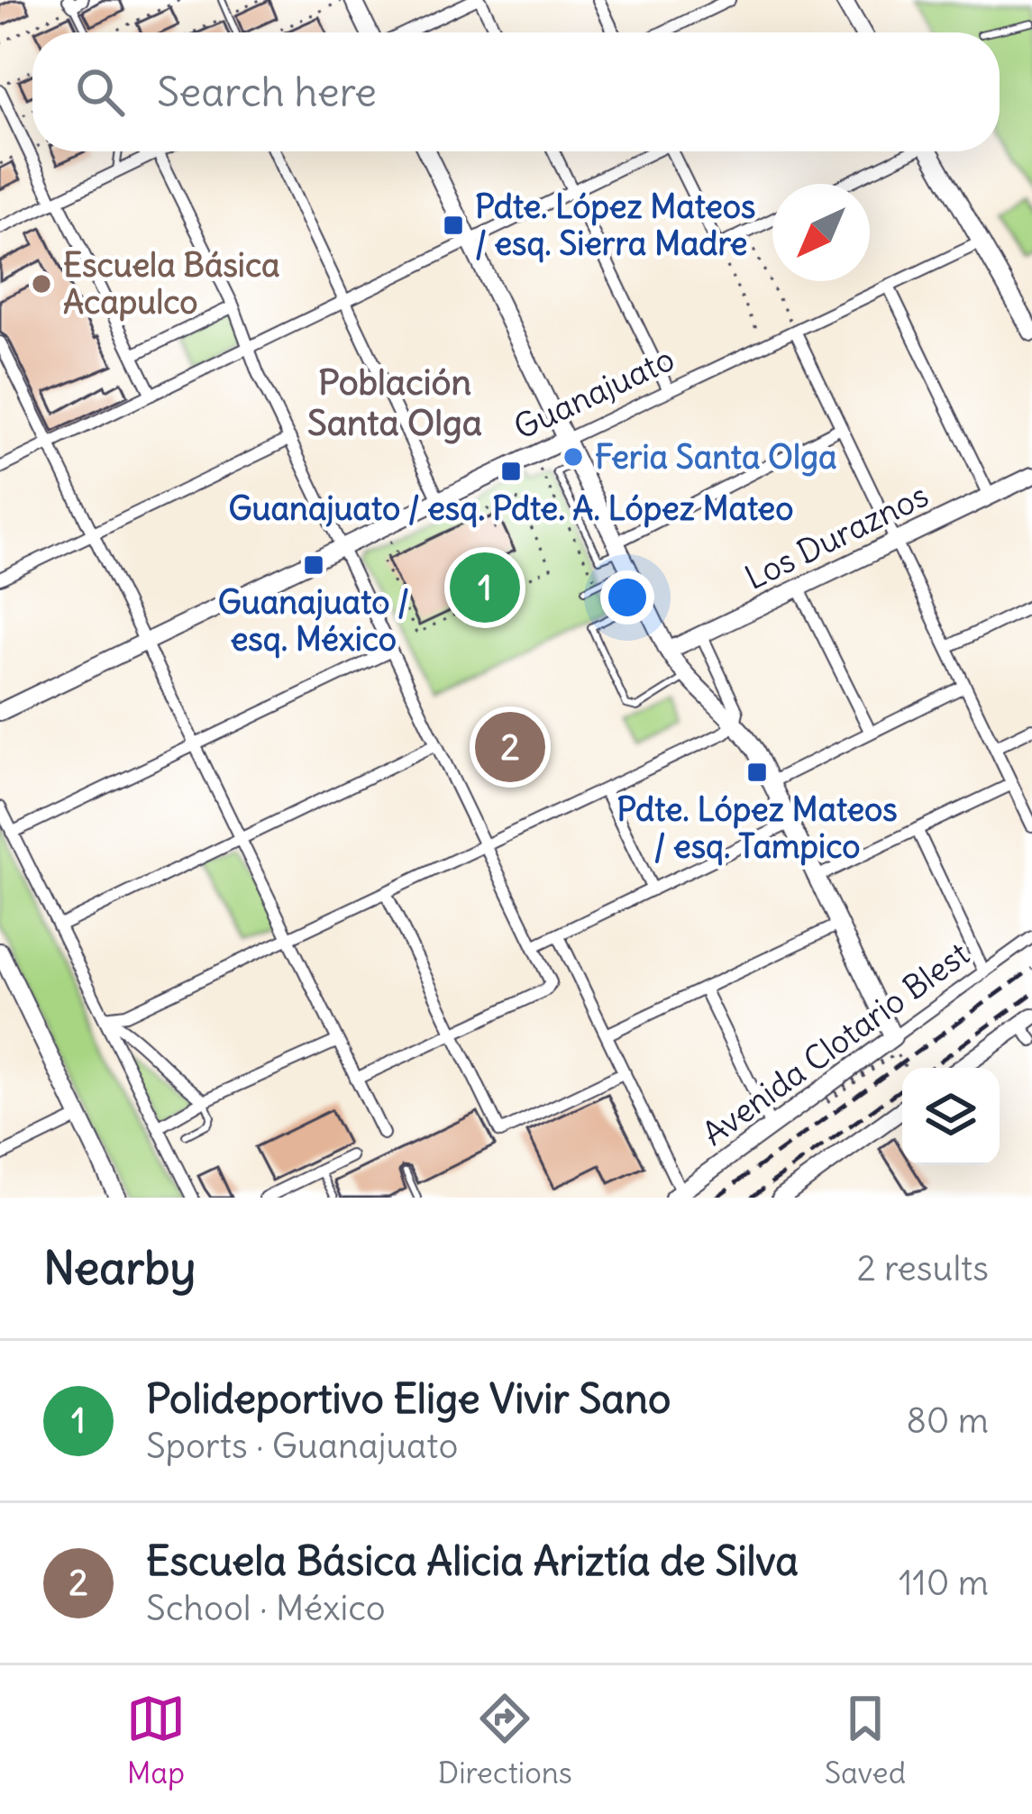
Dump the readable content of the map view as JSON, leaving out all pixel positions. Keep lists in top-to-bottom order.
{
  "streets": {
    "street": ["Guanajuato", "Los Duraznos", "Avenida Clotario Blest"]
  },
  "districts": ["Población Santa Olga"],
  "places": {
    "transit": [
      "Pdte. López Mateos / esq. Sierra Madre",
      "Guanajuato / esq. Pdte. A. López Mateo",
      "Guanajuato / esq. México",
      "Pdte. López Mateos / esq. Tampico"
    ],
    "other": ["Escuela Básica Acapulco", "Feria Santa Olga"]
  },
  "north": "bottom left",
  "page": {
    "search": "Search here",
    "pins": ["1", "2"],
    "heading": ["Nearby", "2 results"],
    "list": [
      {
        "mark": "1",
        "name": "Polideportivo Elige Vivir Sano",
        "note": "Sports · Guanajuato",
        "value": "80 m"
      },
      {
        "mark": "2",
        "name": "Escuela Básica Alicia Ariztía de Silva",
        "note": "School · México",
        "value": "110 m"
      }
    ],
    "nav": ["Map", "Directions", "Saved"]
  }
}
